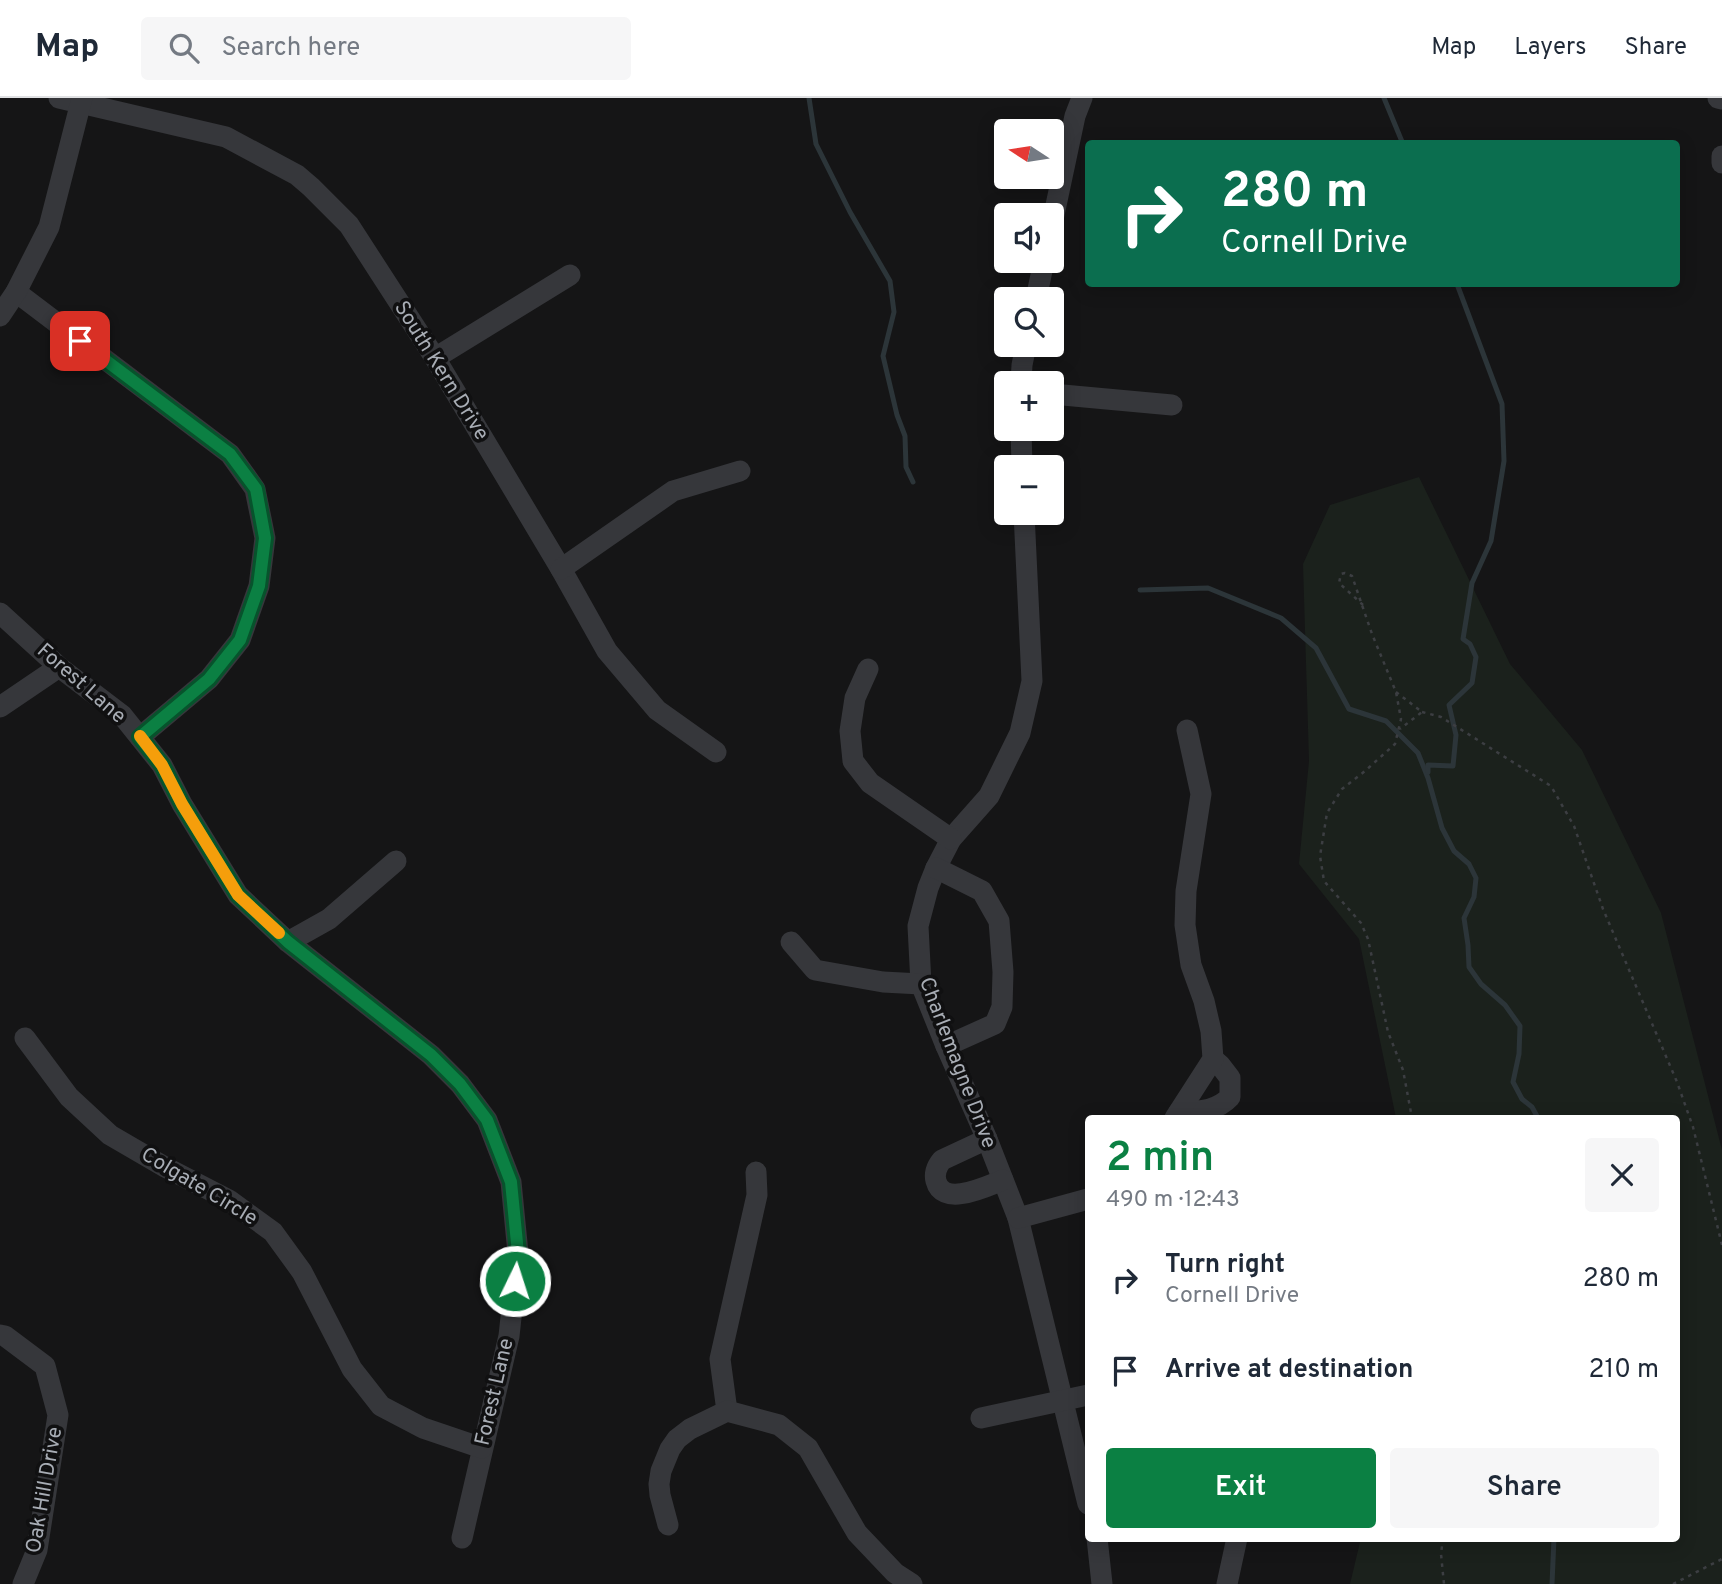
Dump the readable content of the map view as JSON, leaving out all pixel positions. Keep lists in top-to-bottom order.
{
  "streets": {
    "street": [
      "South Kern Drive",
      "Forest Lane",
      "Charlemagne Drive",
      "Colgate Circle",
      "Oak Hill Drive"
    ]
  },
  "crossings": [
    ["Forest Lane", "Colgate Circle"]
  ],
  "north": "left",
  "page": {
    "header": "Map",
    "search": "Search here",
    "nav": ["Map", "Layers", "Share"],
    "map_buttons": ["+", "−"],
    "turn": ["280 m", "Cornell Drive"],
    "heading": ["2 min", "490 m · 12:43"],
    "list": [
      {
        "name": "Turn right",
        "note": "Cornell Drive",
        "value": "280 m"
      },
      {
        "name": "Arrive at destination",
        "value": "210 m"
      }
    ],
    "buttons": ["Exit", "Share"]
  }
}
